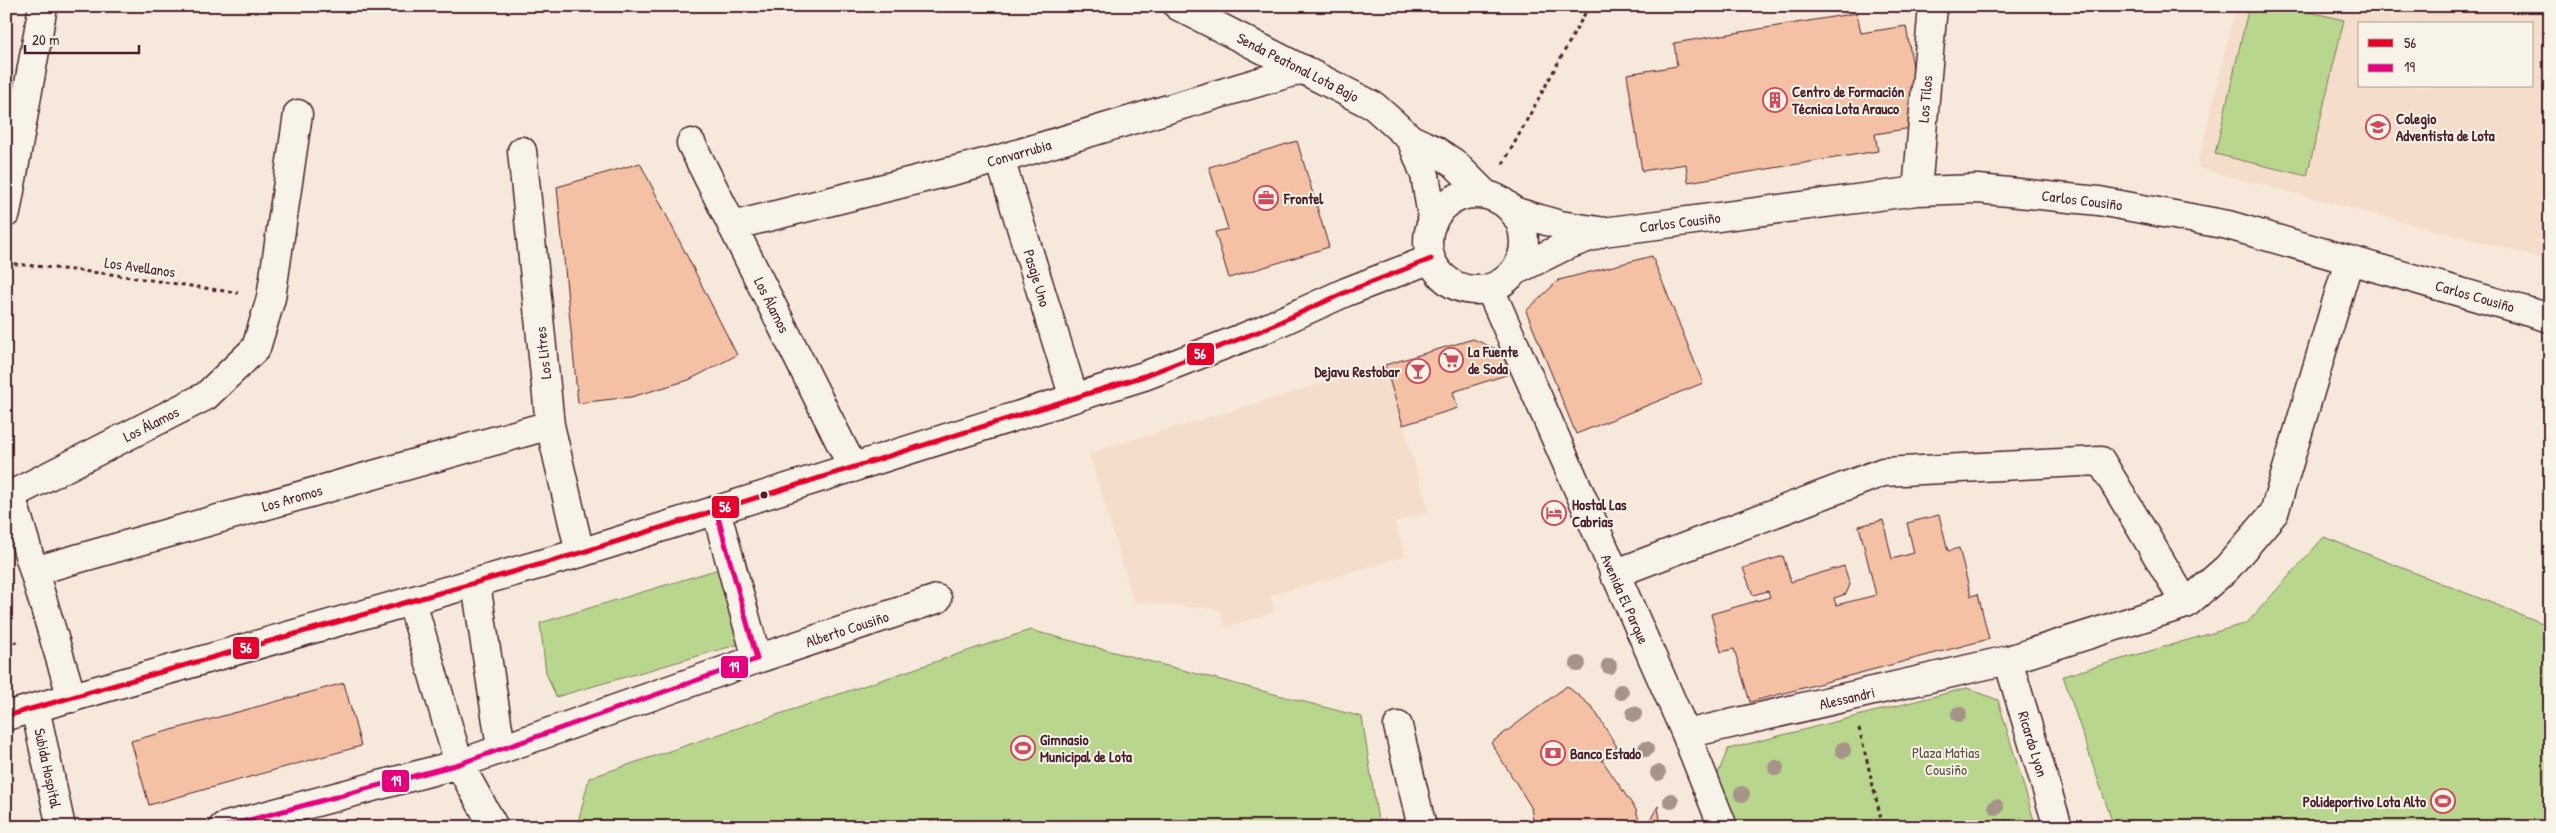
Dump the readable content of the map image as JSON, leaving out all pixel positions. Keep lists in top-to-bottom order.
{
  "streets": {
    "street": [
      "Senda Peatonal Lota Bajo",
      "Los Tilos",
      "Convarrubia",
      "Carlos Cousiño",
      "Pasaje Uno",
      "Los Álamos",
      "Los Litres",
      "Los Aromos",
      "Avenida El Parque",
      "Alberto Cousiño",
      "Alessandri",
      "Ricardo Lyon",
      "Subida Hospital"
    ],
    "path": ["Los Avellanos"]
  },
  "crossings": [
    ["Senda Peatonal Lota Bajo", "Convarrubia"],
    ["Senda Peatonal Lota Bajo", "Carlos Cousiño"],
    ["Senda Peatonal Lota Bajo", "Avenida El Parque"],
    ["Los Tilos", "Carlos Cousiño"],
    ["Convarrubia", "Pasaje Uno"],
    ["Convarrubia", "Los Álamos"],
    ["Carlos Cousiño", "Avenida El Parque"],
    ["Los Avellanos", "Los Álamos"],
    ["Los Álamos", "Los Aromos"],
    ["Los Litres", "Los Aromos"],
    ["Avenida El Parque", "Alessandri"],
    ["Alessandri", "Ricardo Lyon"]
  ],
  "parks": ["Plaza Matias Cousiño"],
  "places": {
    "building": ["Centro de Formación Técnica Lota Arauco"],
    "school or university": ["Colegio Adventista de Lota"],
    "office": ["Frontel"],
    "supermarket": ["La Fuente de Soda"],
    "bar": ["Dejavu Restobar"],
    "hotel": ["Hostal Las Cabrias"],
    "sports": ["Gimnasio Municipal de Lota", "Polideportivo Lota Alto"],
    "bank": ["Banco Estado"]
  },
  "lines": ["transit line 56", "transit line 19"],
  "legend": ["56", "19"],
  "scale_bar": "20 m"
}
